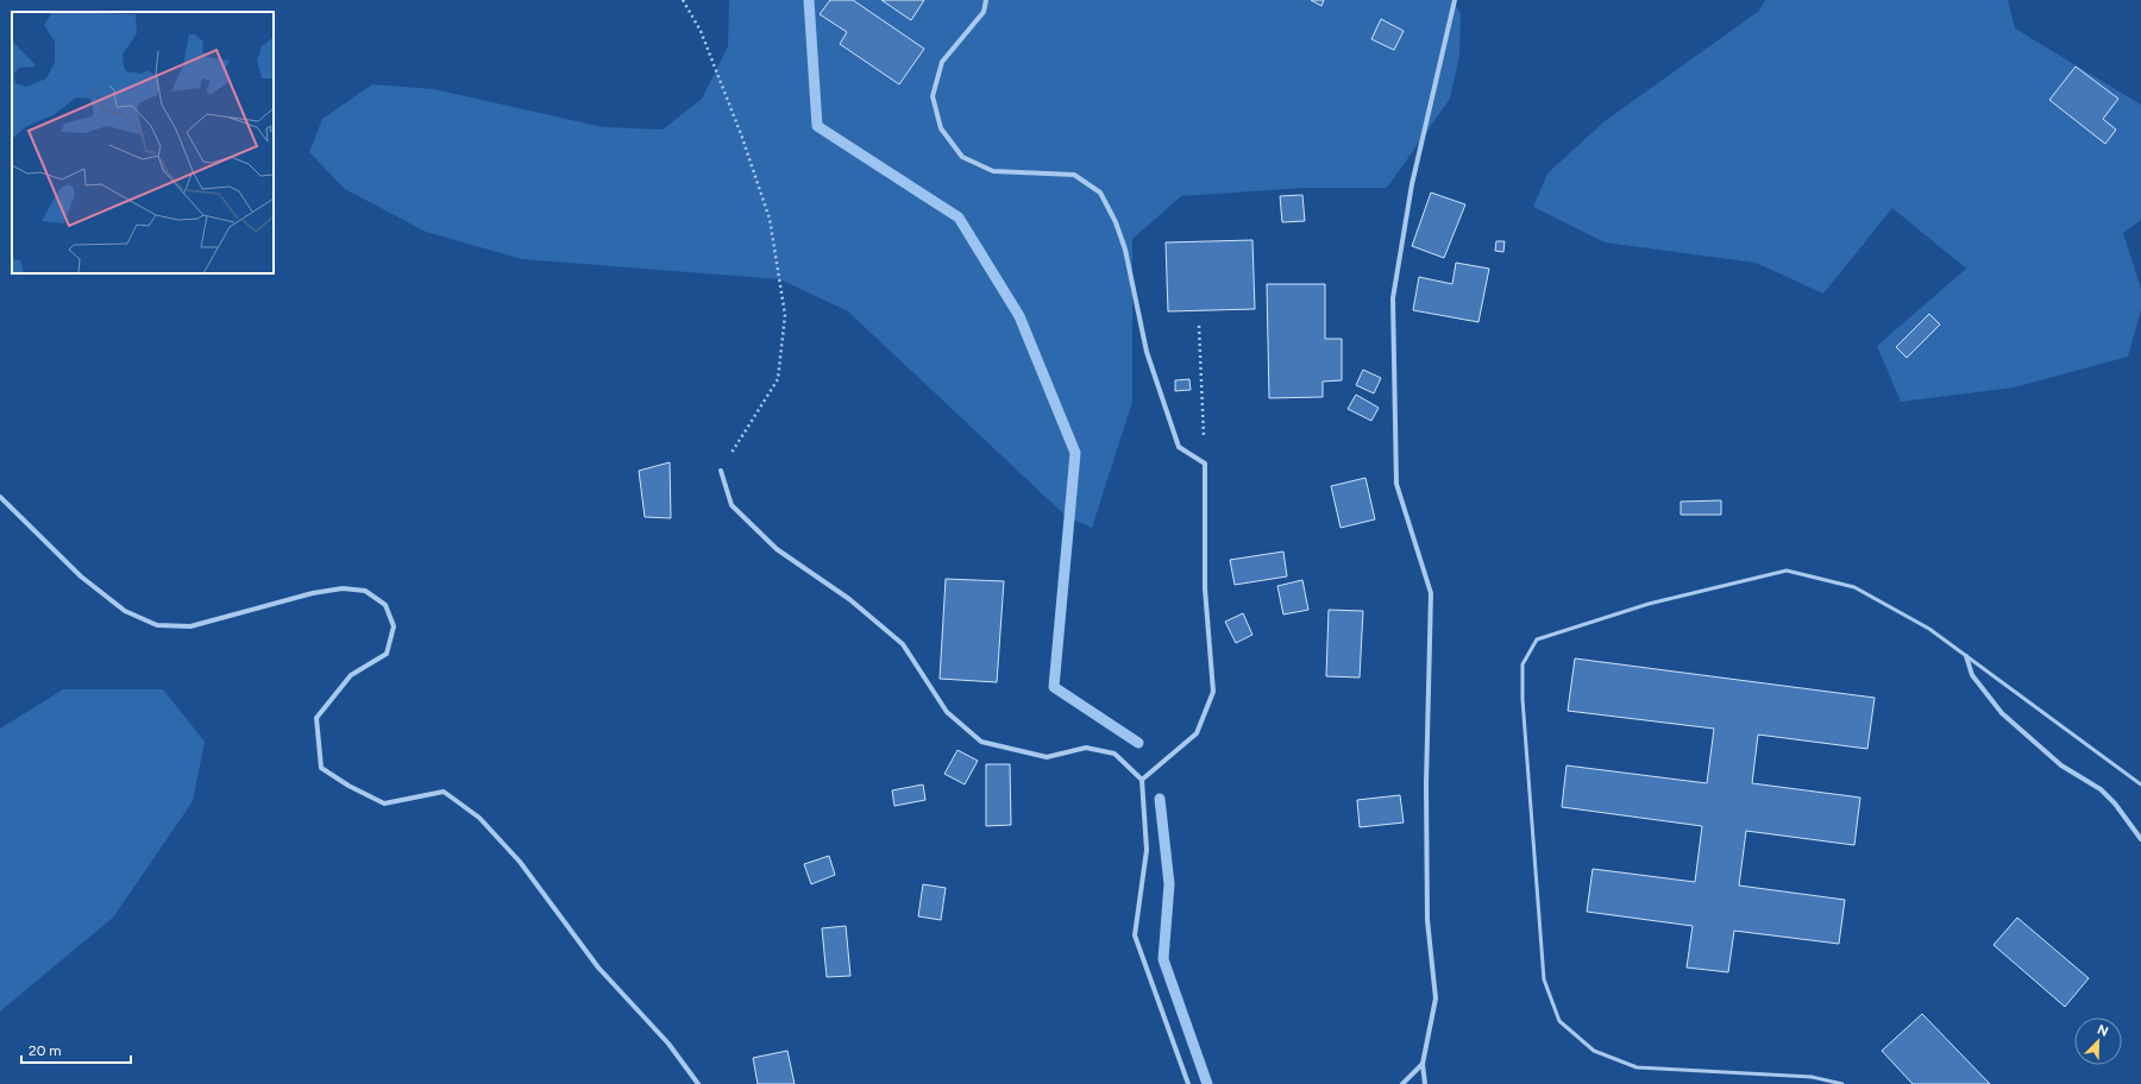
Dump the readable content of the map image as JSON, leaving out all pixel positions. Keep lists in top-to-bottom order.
{
  "scale_bar": "20 m",
  "north": "top right"
}
